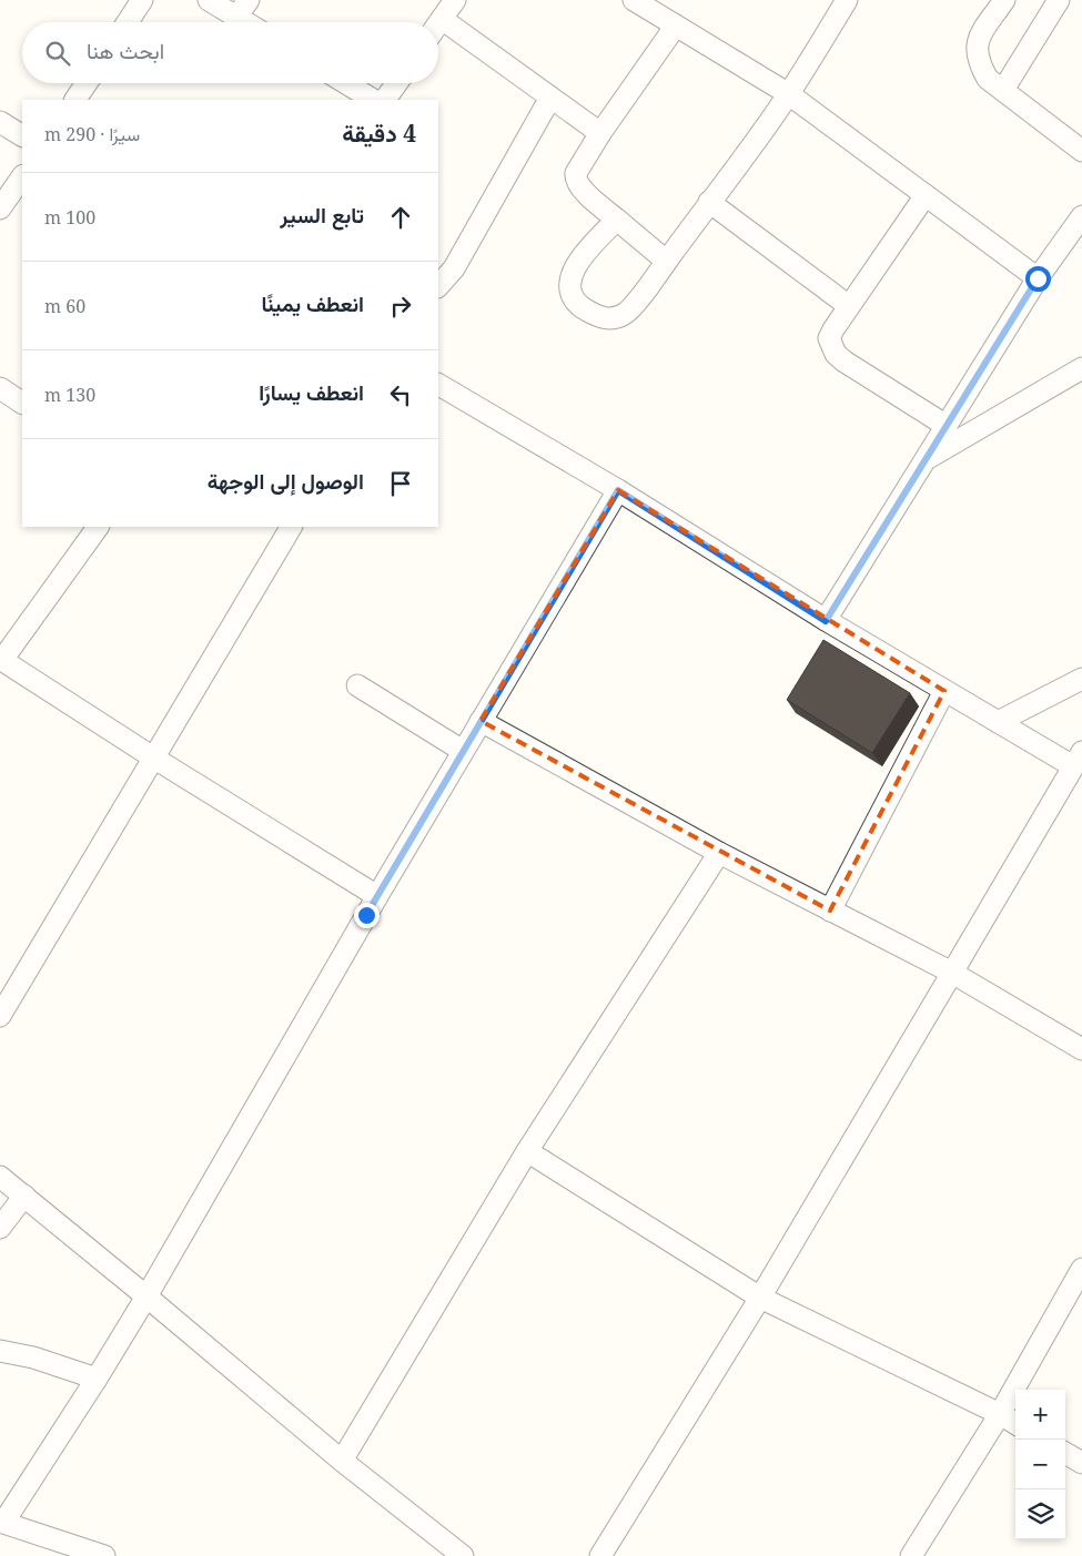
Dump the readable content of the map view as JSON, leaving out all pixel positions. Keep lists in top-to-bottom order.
{
  "page": {
    "search": "ابحث هنا",
    "heading": ["4 دقيقة", "سيرًا · 290 m"],
    "list": [
      ["تابع السير", "100 m"],
      ["انعطف يمينًا", "60 m"],
      ["انعطف يسارًا", "130 m"],
      "الوصول إلى الوجهة"
    ],
    "map_buttons": ["+", "−"]
  }
}
